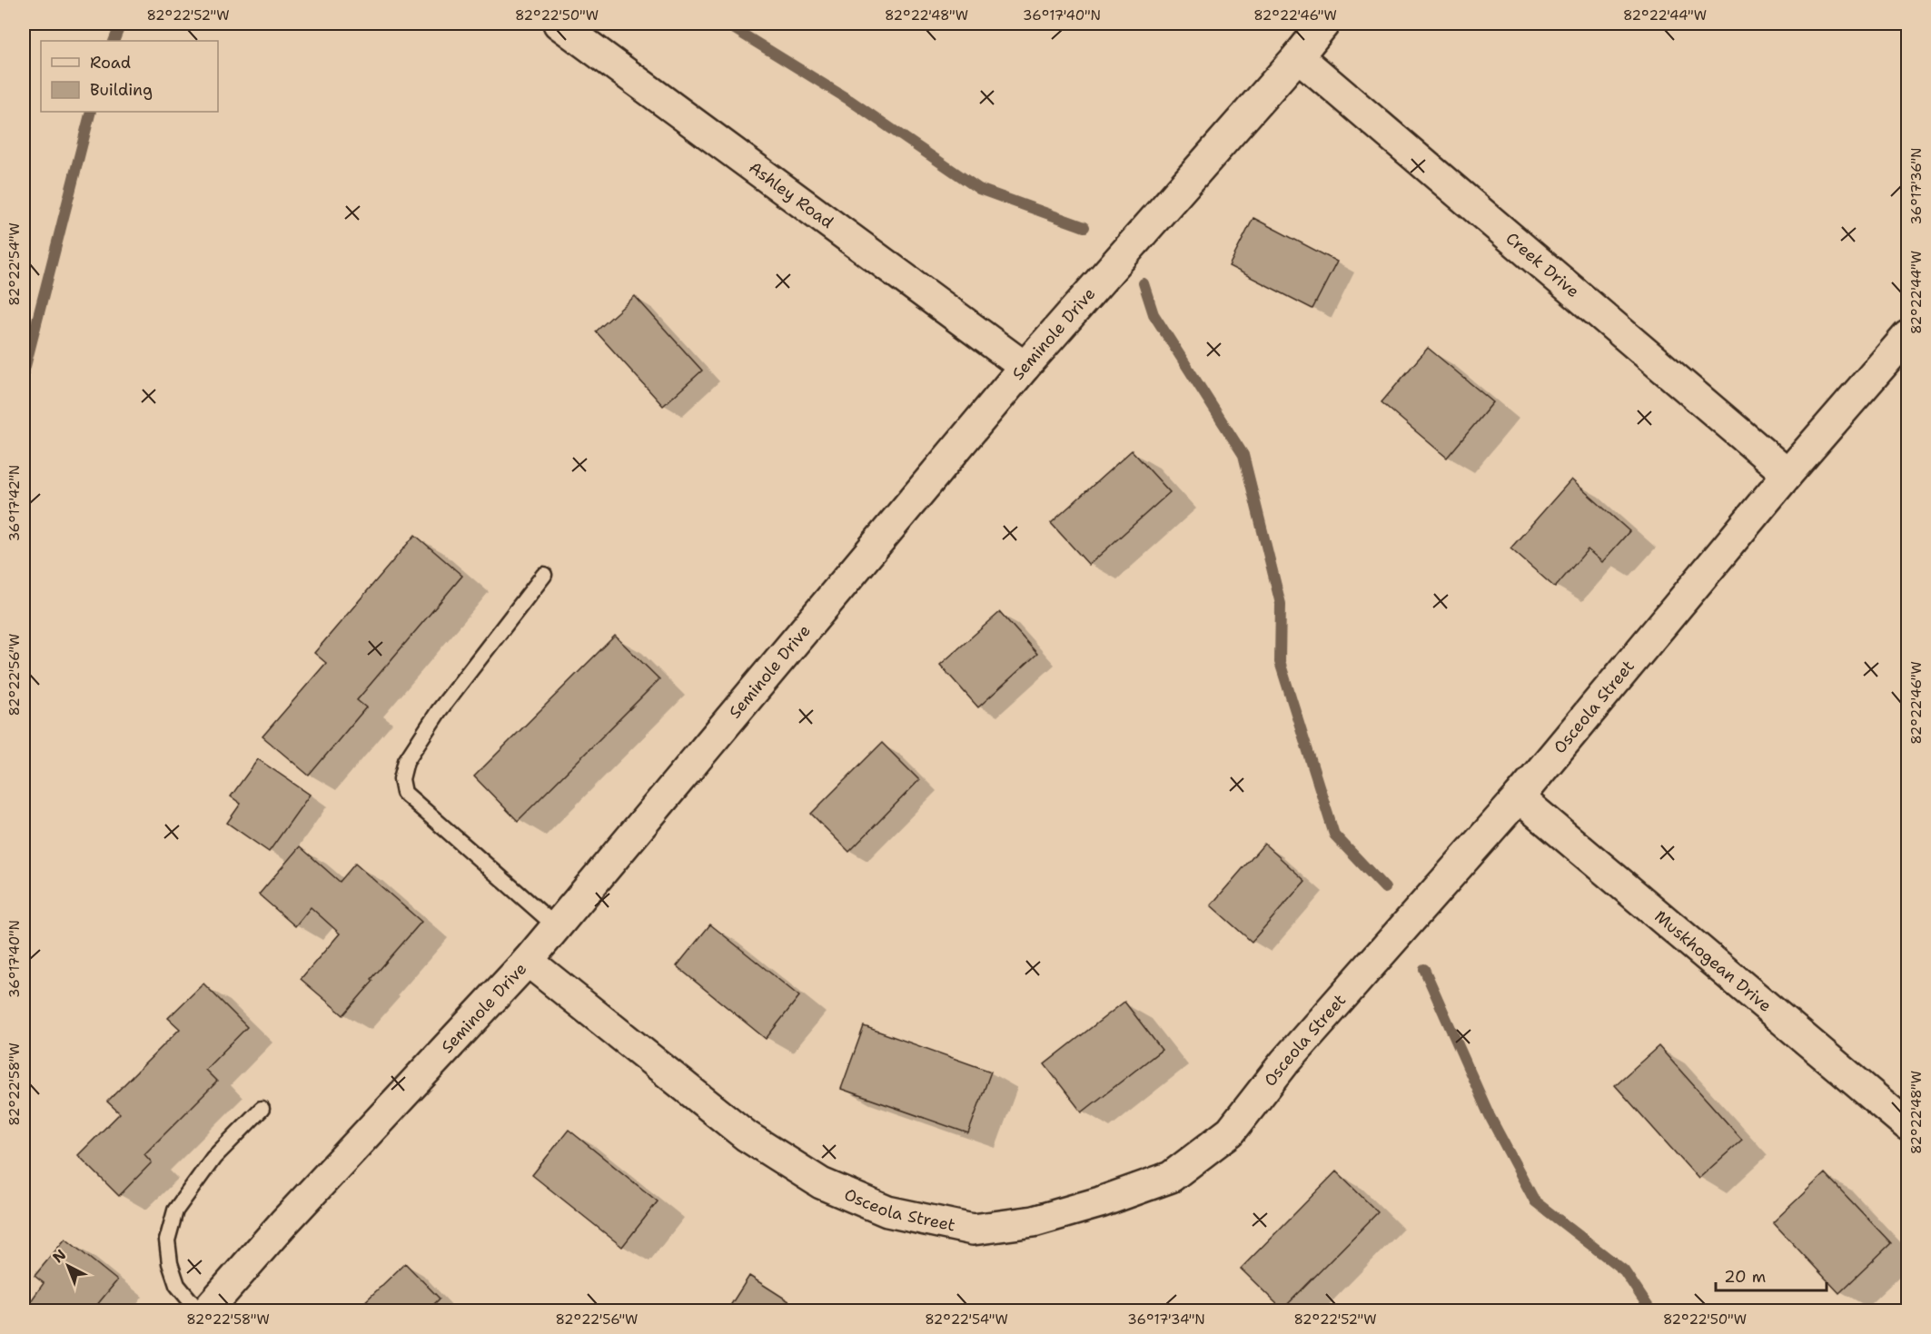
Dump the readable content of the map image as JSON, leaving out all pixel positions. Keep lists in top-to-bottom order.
{
  "streets": {
    "street": [
      "Ashley Road",
      "Creek Drive",
      "Seminole Drive",
      "Osceola Street",
      "Muskhogean Drive"
    ]
  },
  "crossings": [
    ["Ashley Road", "Seminole Drive"],
    ["Creek Drive", "Seminole Drive"],
    ["Creek Drive", "Osceola Street"],
    ["Seminole Drive", "Osceola Street"],
    ["Osceola Street", "Muskhogean Drive"]
  ],
  "legend": ["Road", "Building"],
  "scale_bar": "20 m",
  "north": "top left",
  "coordinates": [
    "82°22'52\"W",
    "82°22'50\"W",
    "82°22'48\"W",
    "36°17'40\"N",
    "82°22'46\"W",
    "82°22'44\"W",
    "36°17'36\"N",
    "82°22'54\"W",
    "36°17'42\"N",
    "82°22'56\"W",
    "82°22'58\"W",
    "36°17'34\"N"
  ]
}
